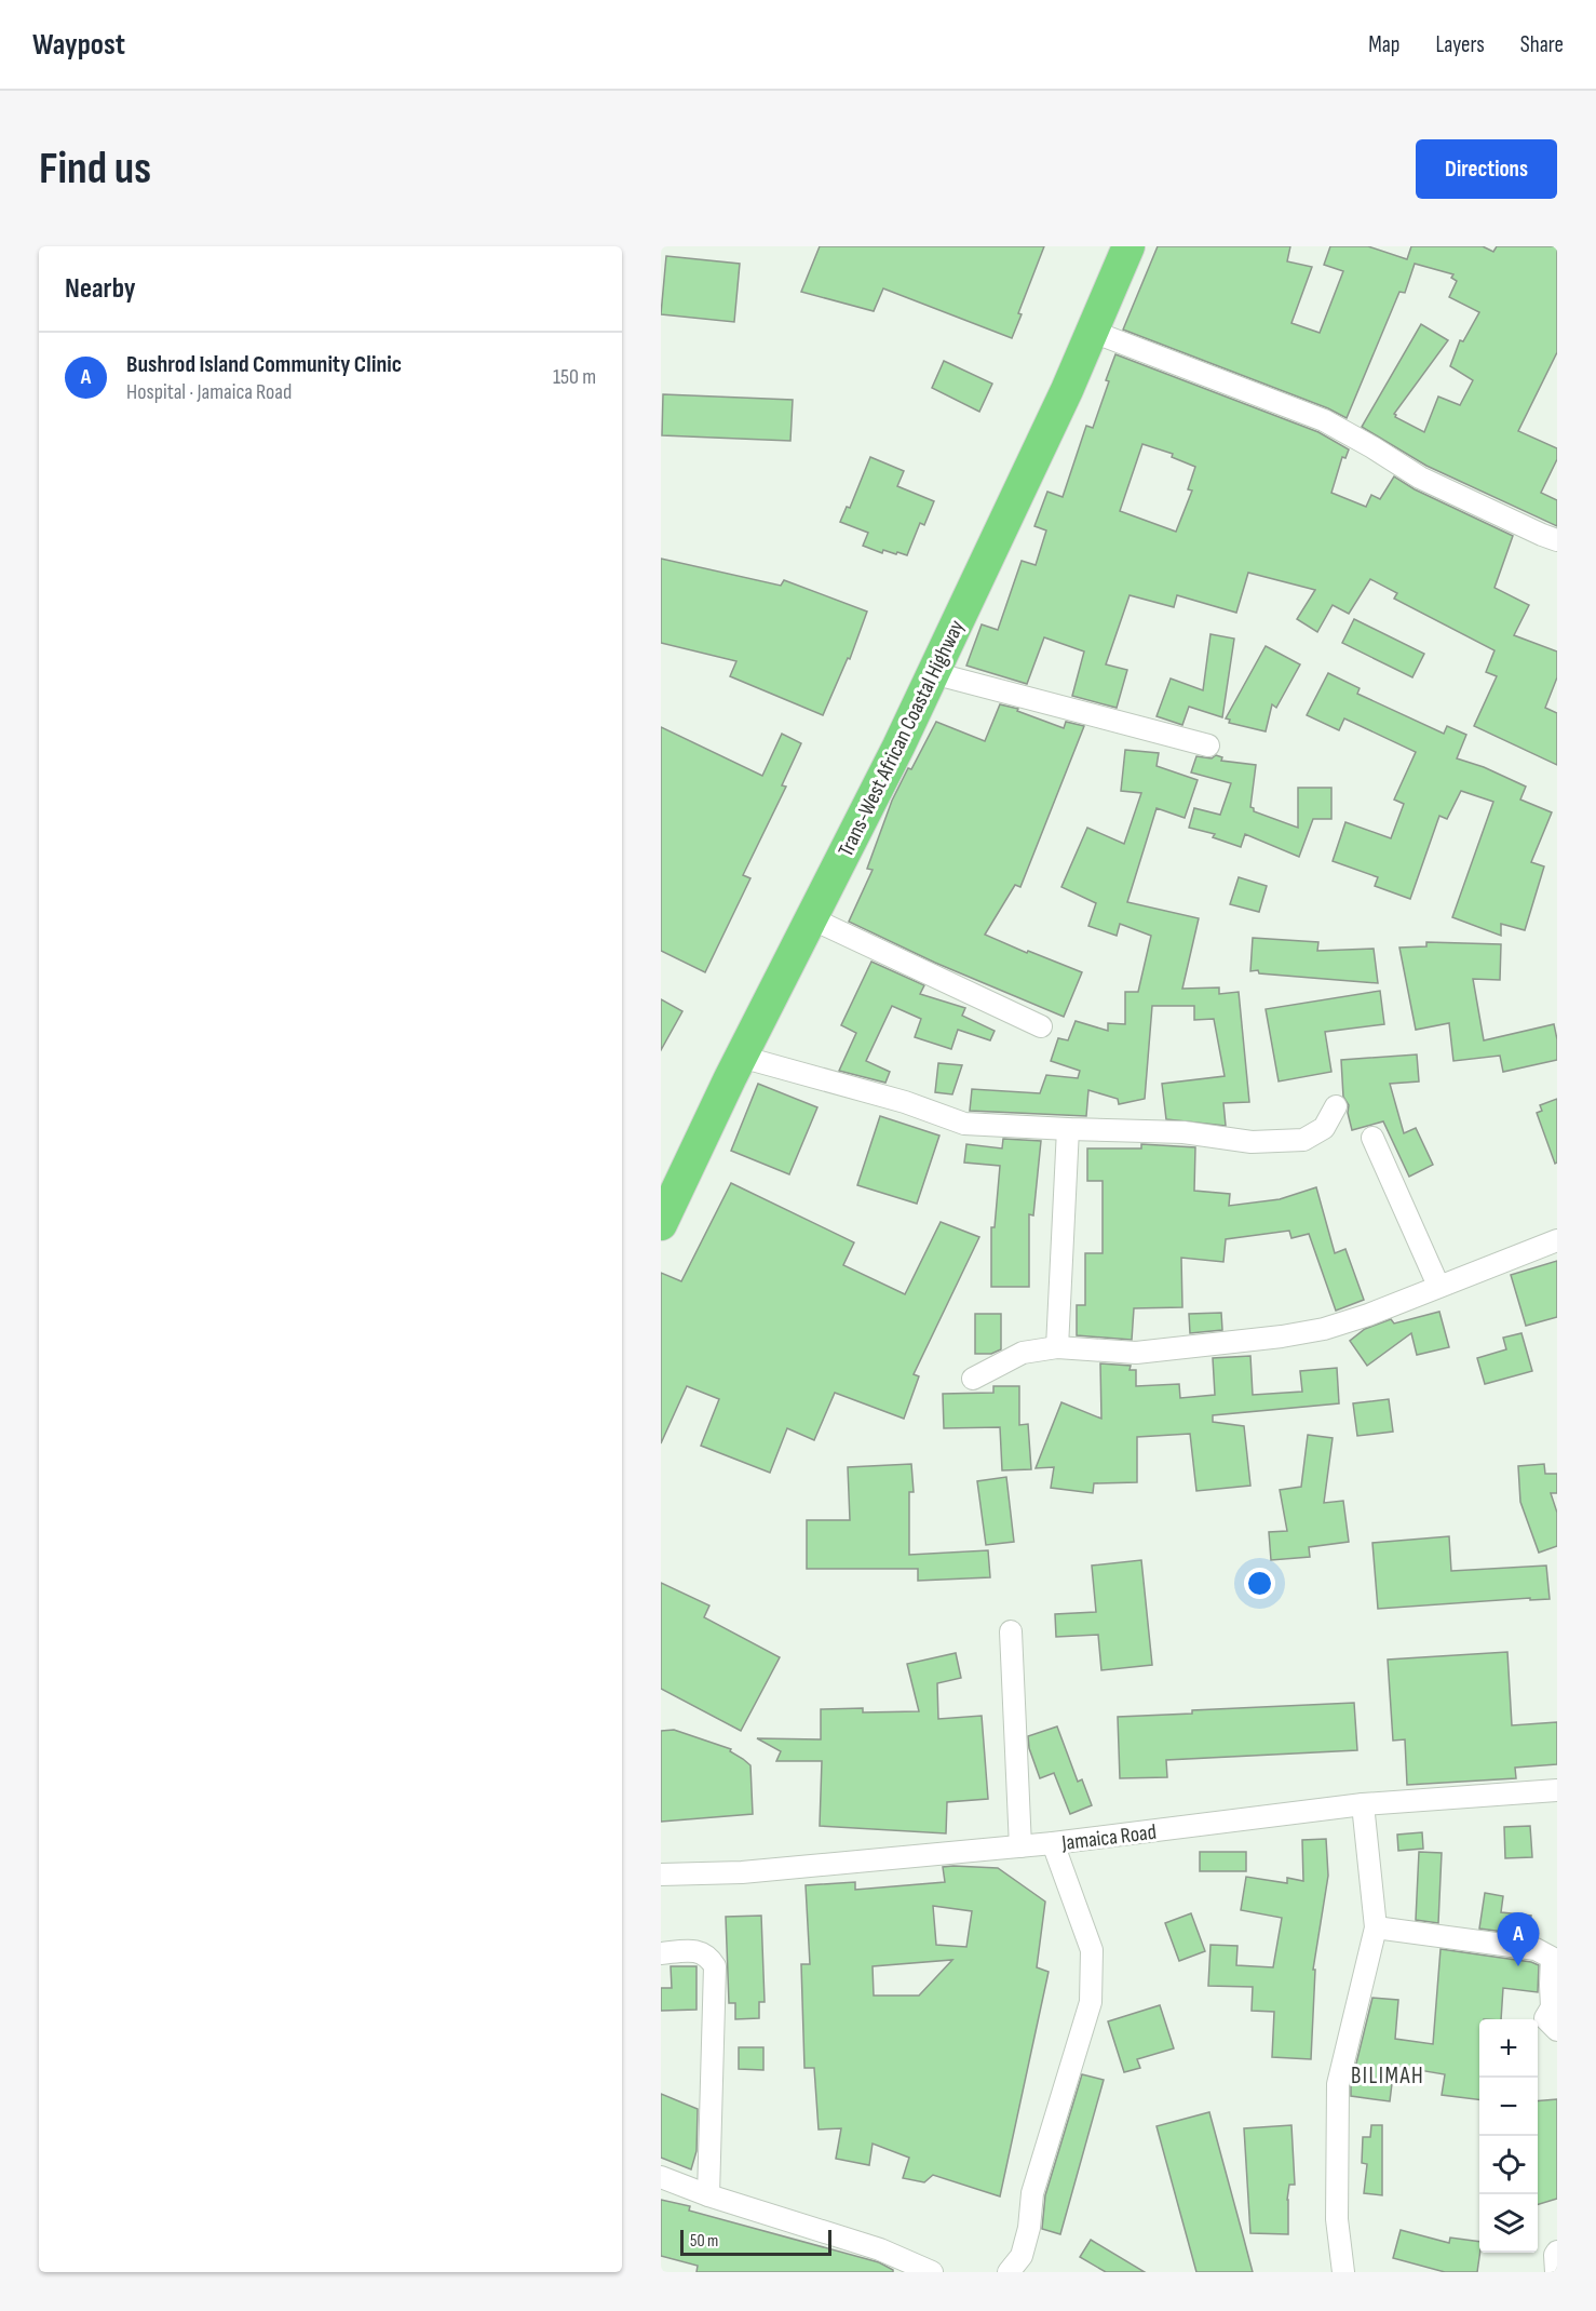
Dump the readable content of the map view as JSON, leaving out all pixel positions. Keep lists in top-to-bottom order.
{
  "streets": {
    "highway": ["Trans-West African Coastal Highway"],
    "street": ["Jamaica Road"]
  },
  "districts": ["BILIMAH"],
  "scale_bar": "50 m",
  "page": {
    "header": "Waypost",
    "nav": ["Map", "Layers", "Share"],
    "buttons": "Directions",
    "title": "Find us",
    "heading": "Nearby",
    "list": [
      {
        "mark": "A",
        "name": "Bushrod Island Community Clinic",
        "note": "Hospital · Jamaica Road",
        "value": "150 m"
      }
    ],
    "pins": "A",
    "map_buttons": ["+", "−"],
    "scale": "50 m"
  }
}
